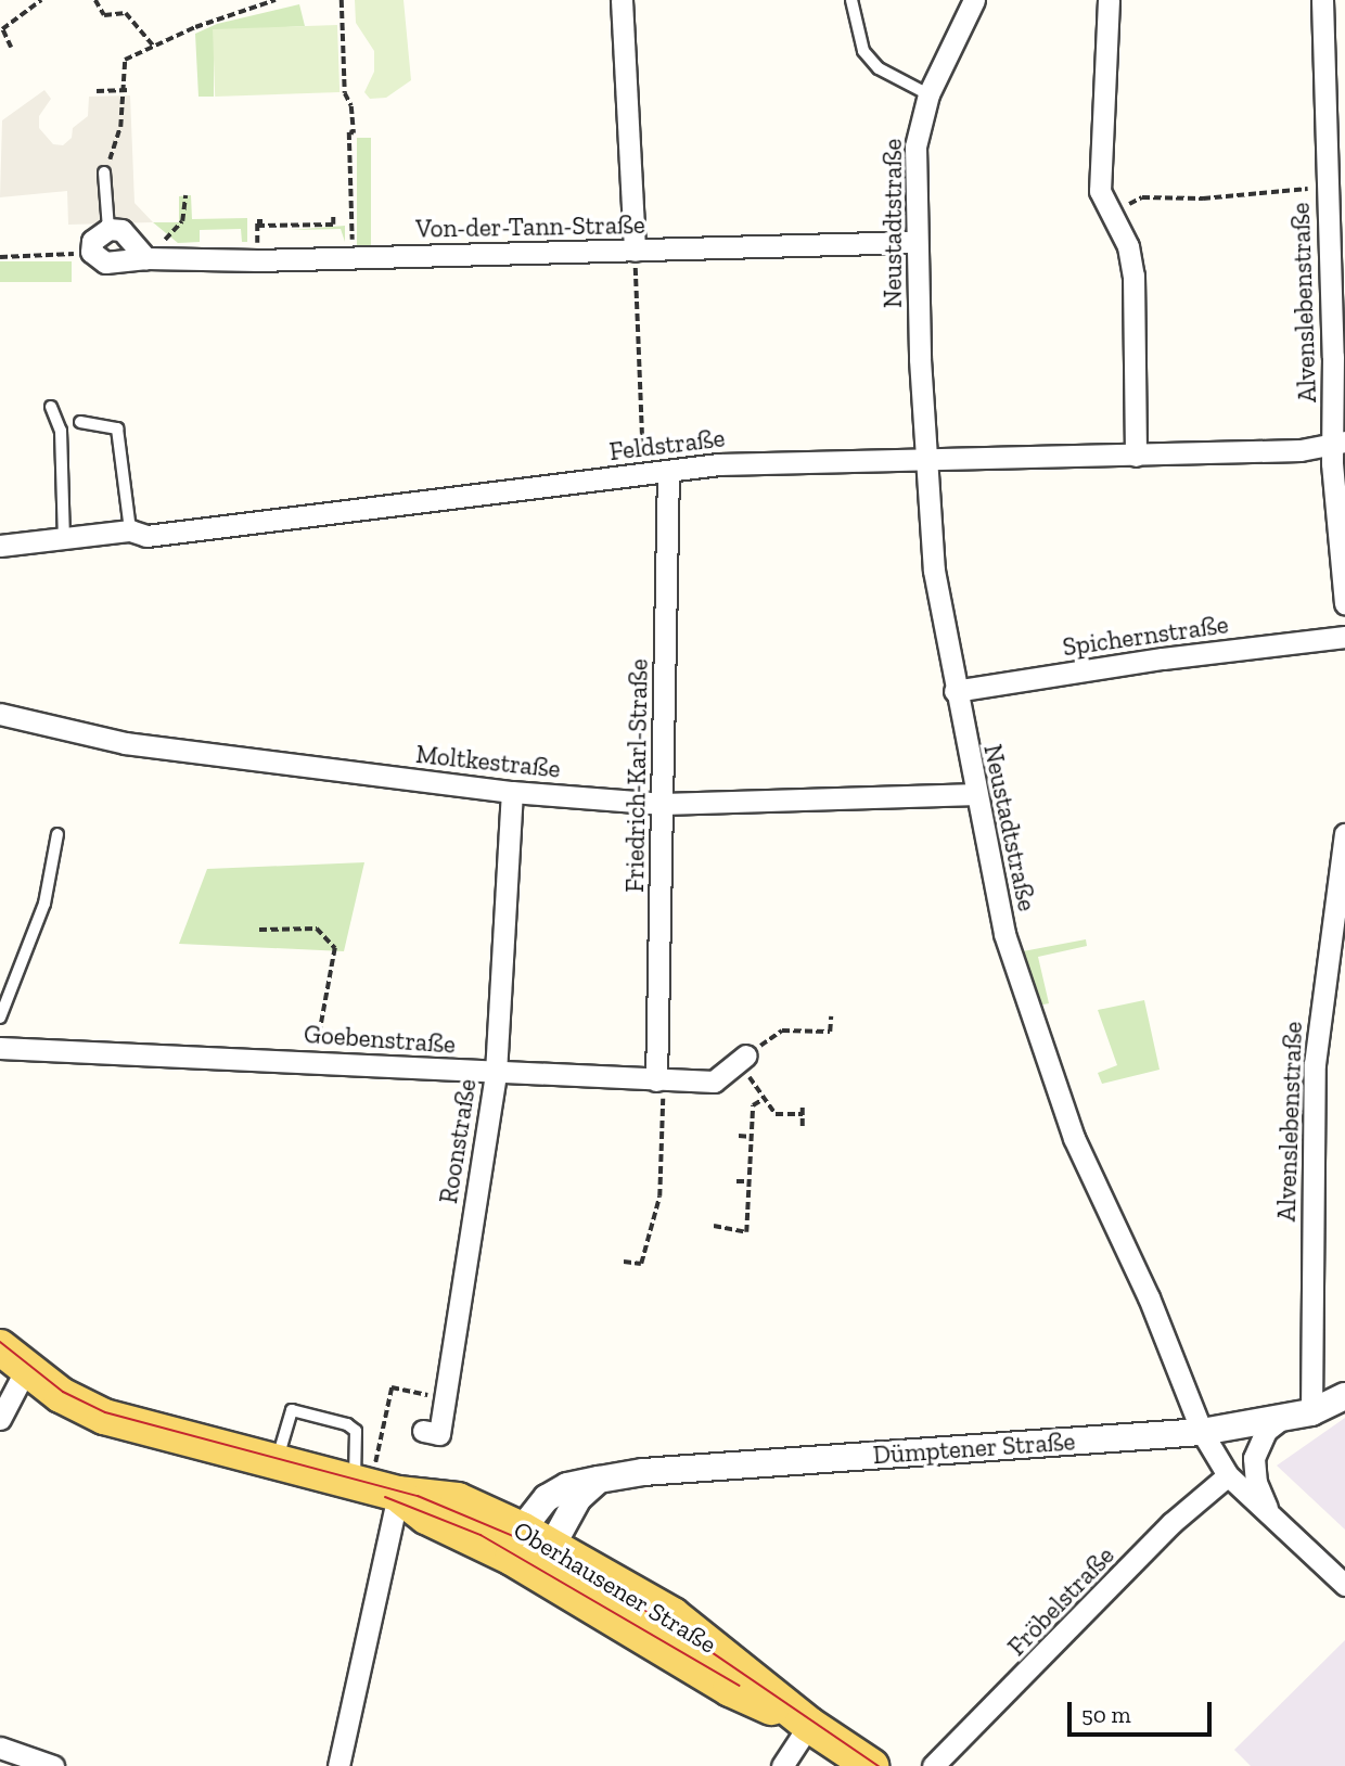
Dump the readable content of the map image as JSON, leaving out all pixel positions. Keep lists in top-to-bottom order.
{
  "streets": {
    "main road": ["Oberhausener Straße"],
    "street": [
      "Neustadtstraße",
      "Von-der-Tann-Straße",
      "Alvenslebenstraße",
      "Feldstraße",
      "Spichernstraße",
      "Moltkestraße",
      "Friedrich-Karl-Straße",
      "Goebenstraße",
      "Roonstraße",
      "Dümptener Straße",
      "Fröbelstraße"
    ]
  },
  "crossings": [
    ["Neustadtstraße", "Von-der-Tann-Straße"],
    ["Neustadtstraße", "Feldstraße"],
    ["Neustadtstraße", "Spichernstraße"],
    ["Neustadtstraße", "Moltkestraße"],
    ["Neustadtstraße", "Dümptener Straße"],
    ["Neustadtstraße", "Fröbelstraße"],
    ["Alvenslebenstraße", "Feldstraße"],
    ["Alvenslebenstraße", "Dümptener Straße"],
    ["Feldstraße", "Friedrich-Karl-Straße"],
    ["Moltkestraße", "Friedrich-Karl-Straße"],
    ["Moltkestraße", "Roonstraße"],
    ["Friedrich-Karl-Straße", "Goebenstraße"],
    ["Goebenstraße", "Roonstraße"],
    ["Dümptener Straße", "Oberhausener Straße"]
  ],
  "scale_bar": "50 m"
}
